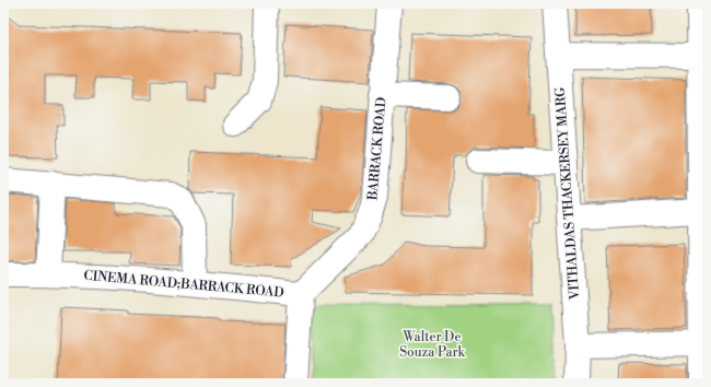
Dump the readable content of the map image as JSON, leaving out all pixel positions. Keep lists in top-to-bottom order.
{
  "streets": {
    "street": ["BARRACK ROAD", "VITHALDAS THACKERSEY MARG", "CINEMA ROAD;BARRACK ROAD"]
  },
  "crossings": [
    ["BARRACK ROAD", "CINEMA ROAD;BARRACK ROAD"]
  ],
  "parks": ["Walter De Souza Park"]
}
